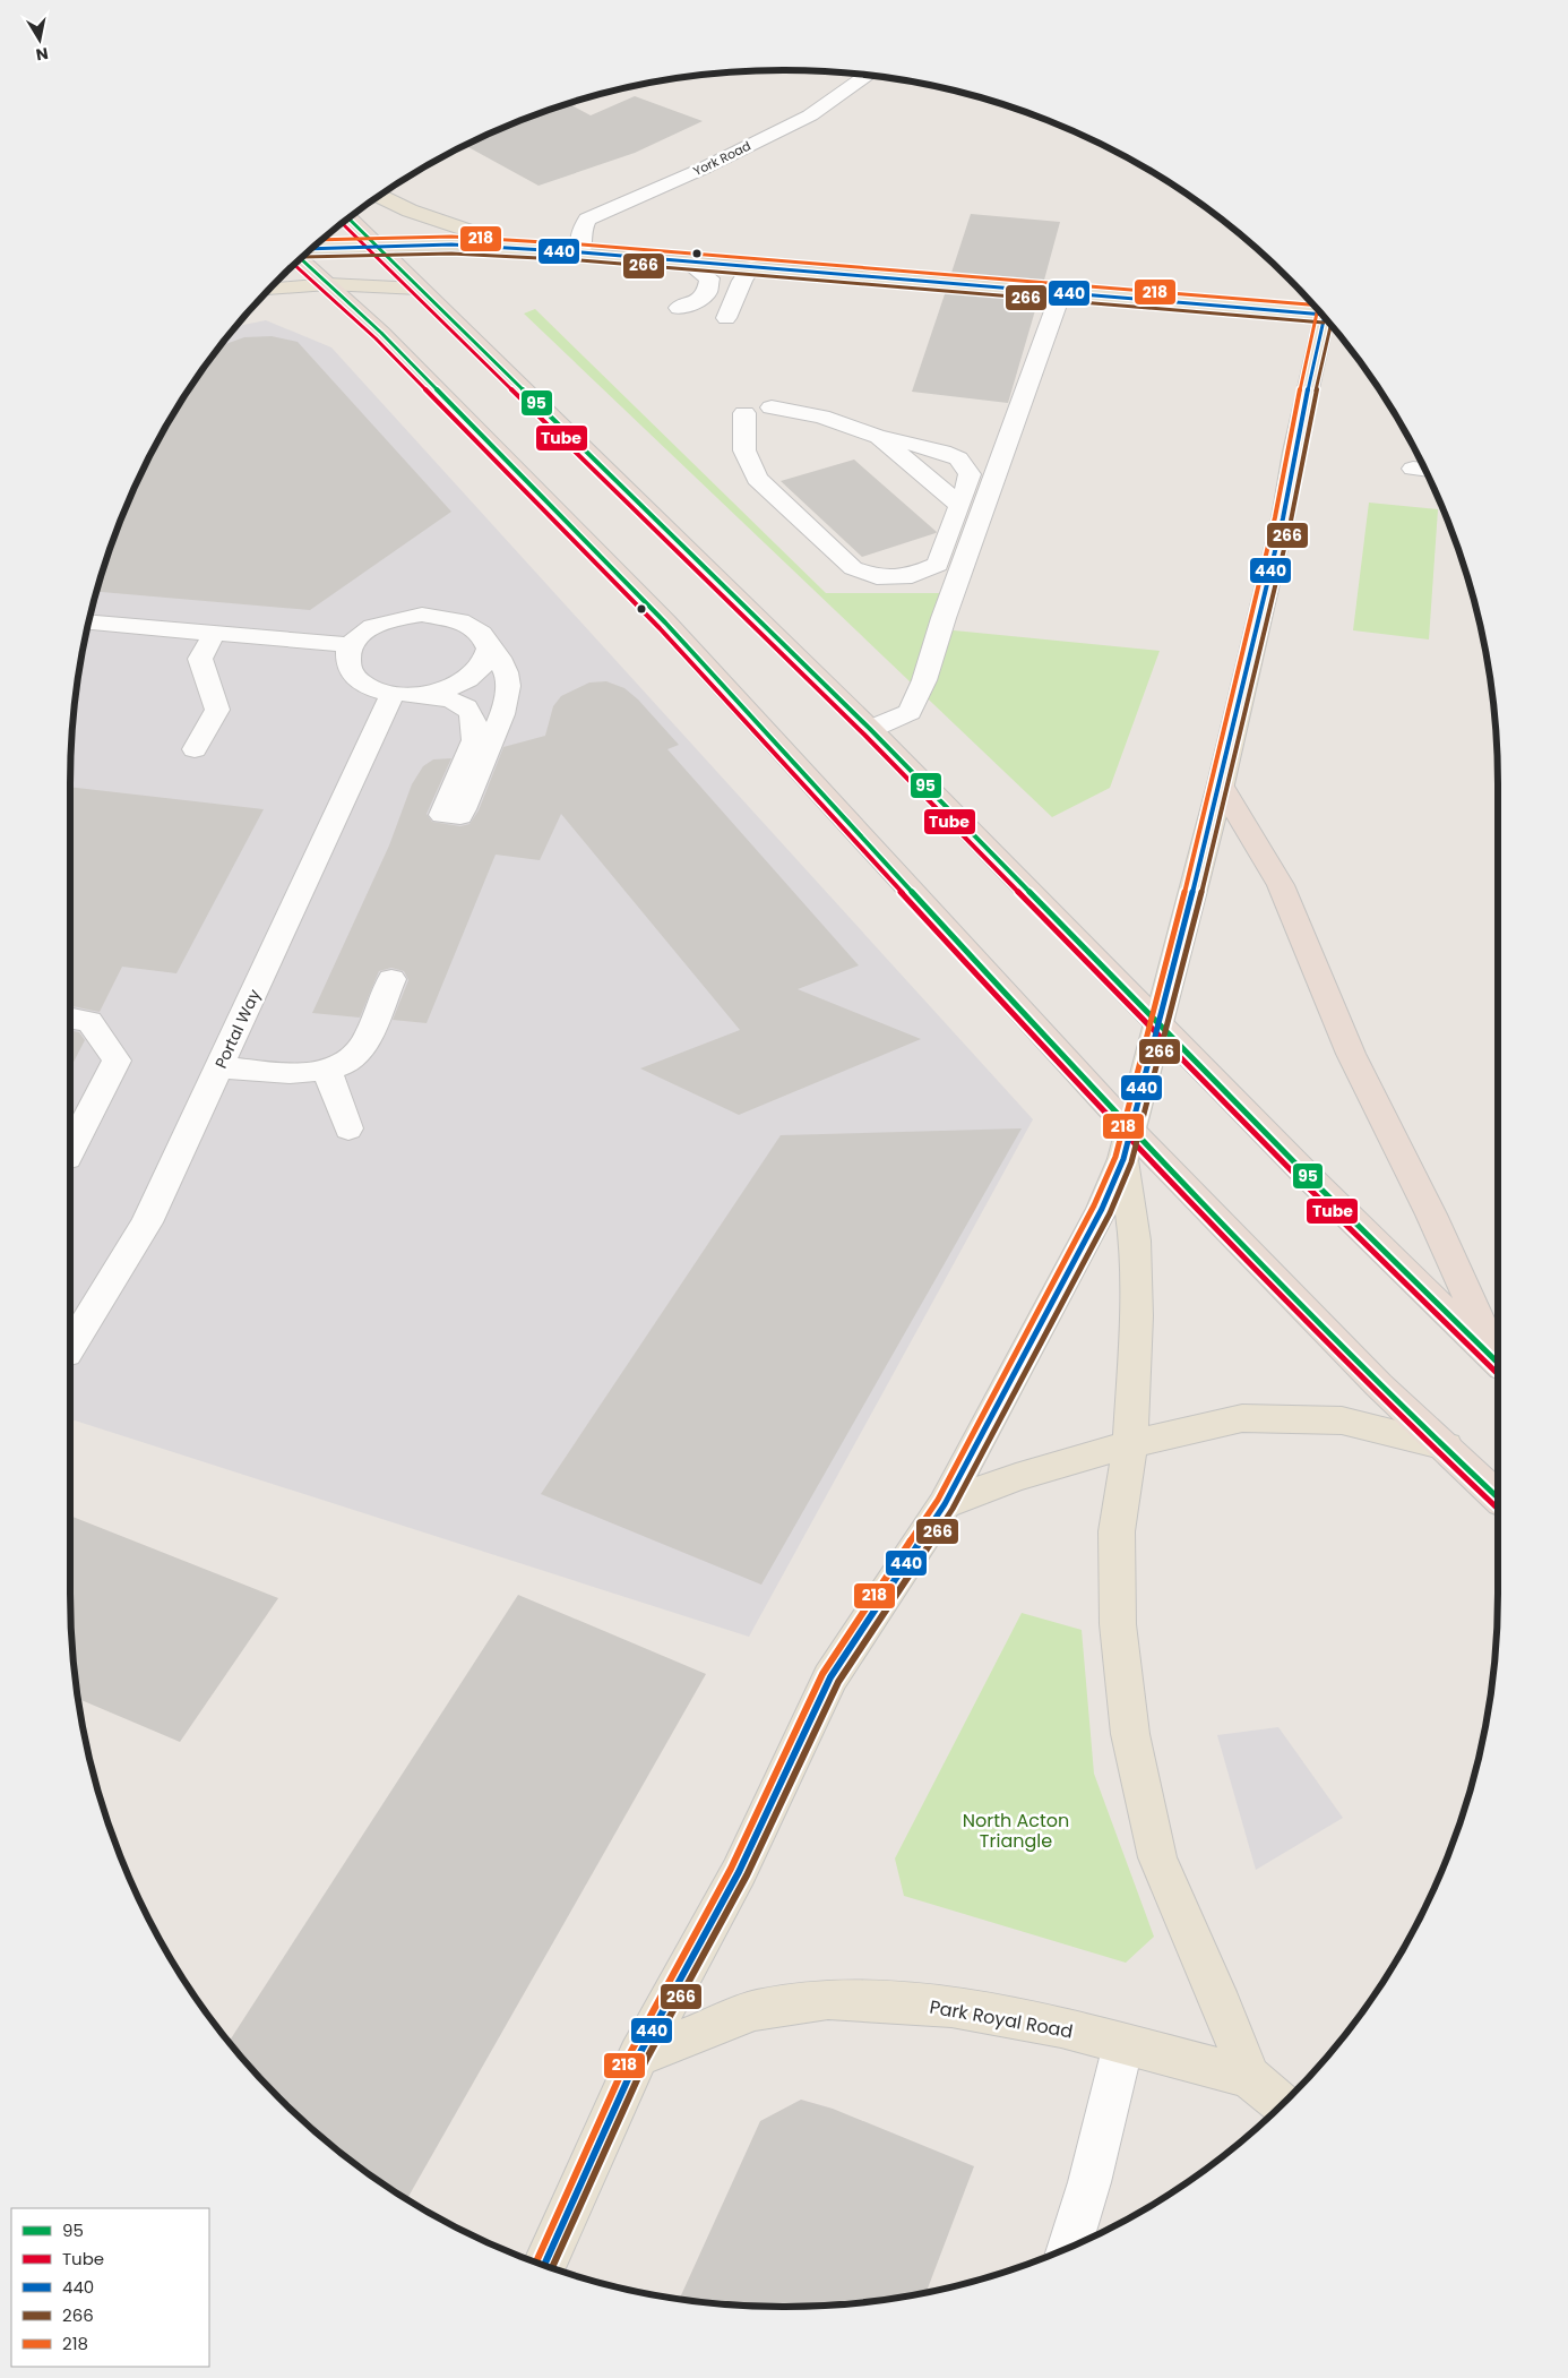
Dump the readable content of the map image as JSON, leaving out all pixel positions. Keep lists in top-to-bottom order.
{
  "streets": {
    "main road": ["Park Royal Road"],
    "street": ["York Road", "Portal Way"]
  },
  "parks": ["North Acton Triangle"],
  "lines": [
    "transit line 95",
    "transit line Tube",
    "transit line 218",
    "transit line 440",
    "transit line 266"
  ],
  "legend": [
    "95",
    "Tube",
    "440",
    "266",
    "218"
  ],
  "north": "bottom"
}
